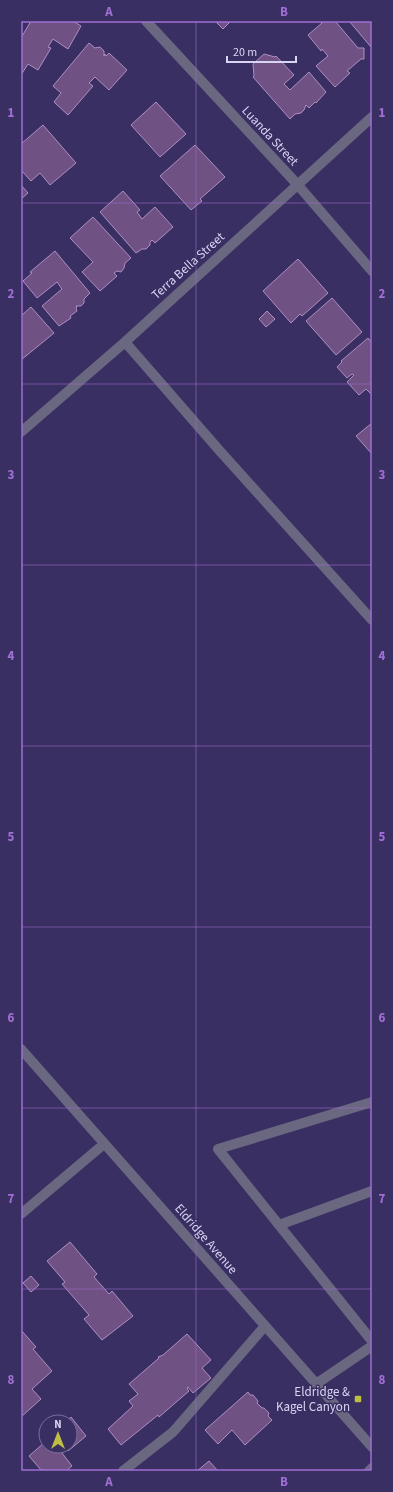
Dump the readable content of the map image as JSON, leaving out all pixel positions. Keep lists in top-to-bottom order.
{
  "streets": {
    "street": ["Luanda Street", "Terra Bella Street", "Eldridge Avenue"]
  },
  "crossings": [
    ["Luanda Street", "Terra Bella Street"]
  ],
  "places": {
    "transit": ["Eldridge & Kagel Canyon"]
  },
  "scale_bar": "20 m",
  "north": "top",
  "grid": {
    "columns": ["A", "B"],
    "rows": [
      "1",
      "2",
      "3",
      "4",
      "5",
      "6",
      "7",
      "8"
    ]
  }
}
